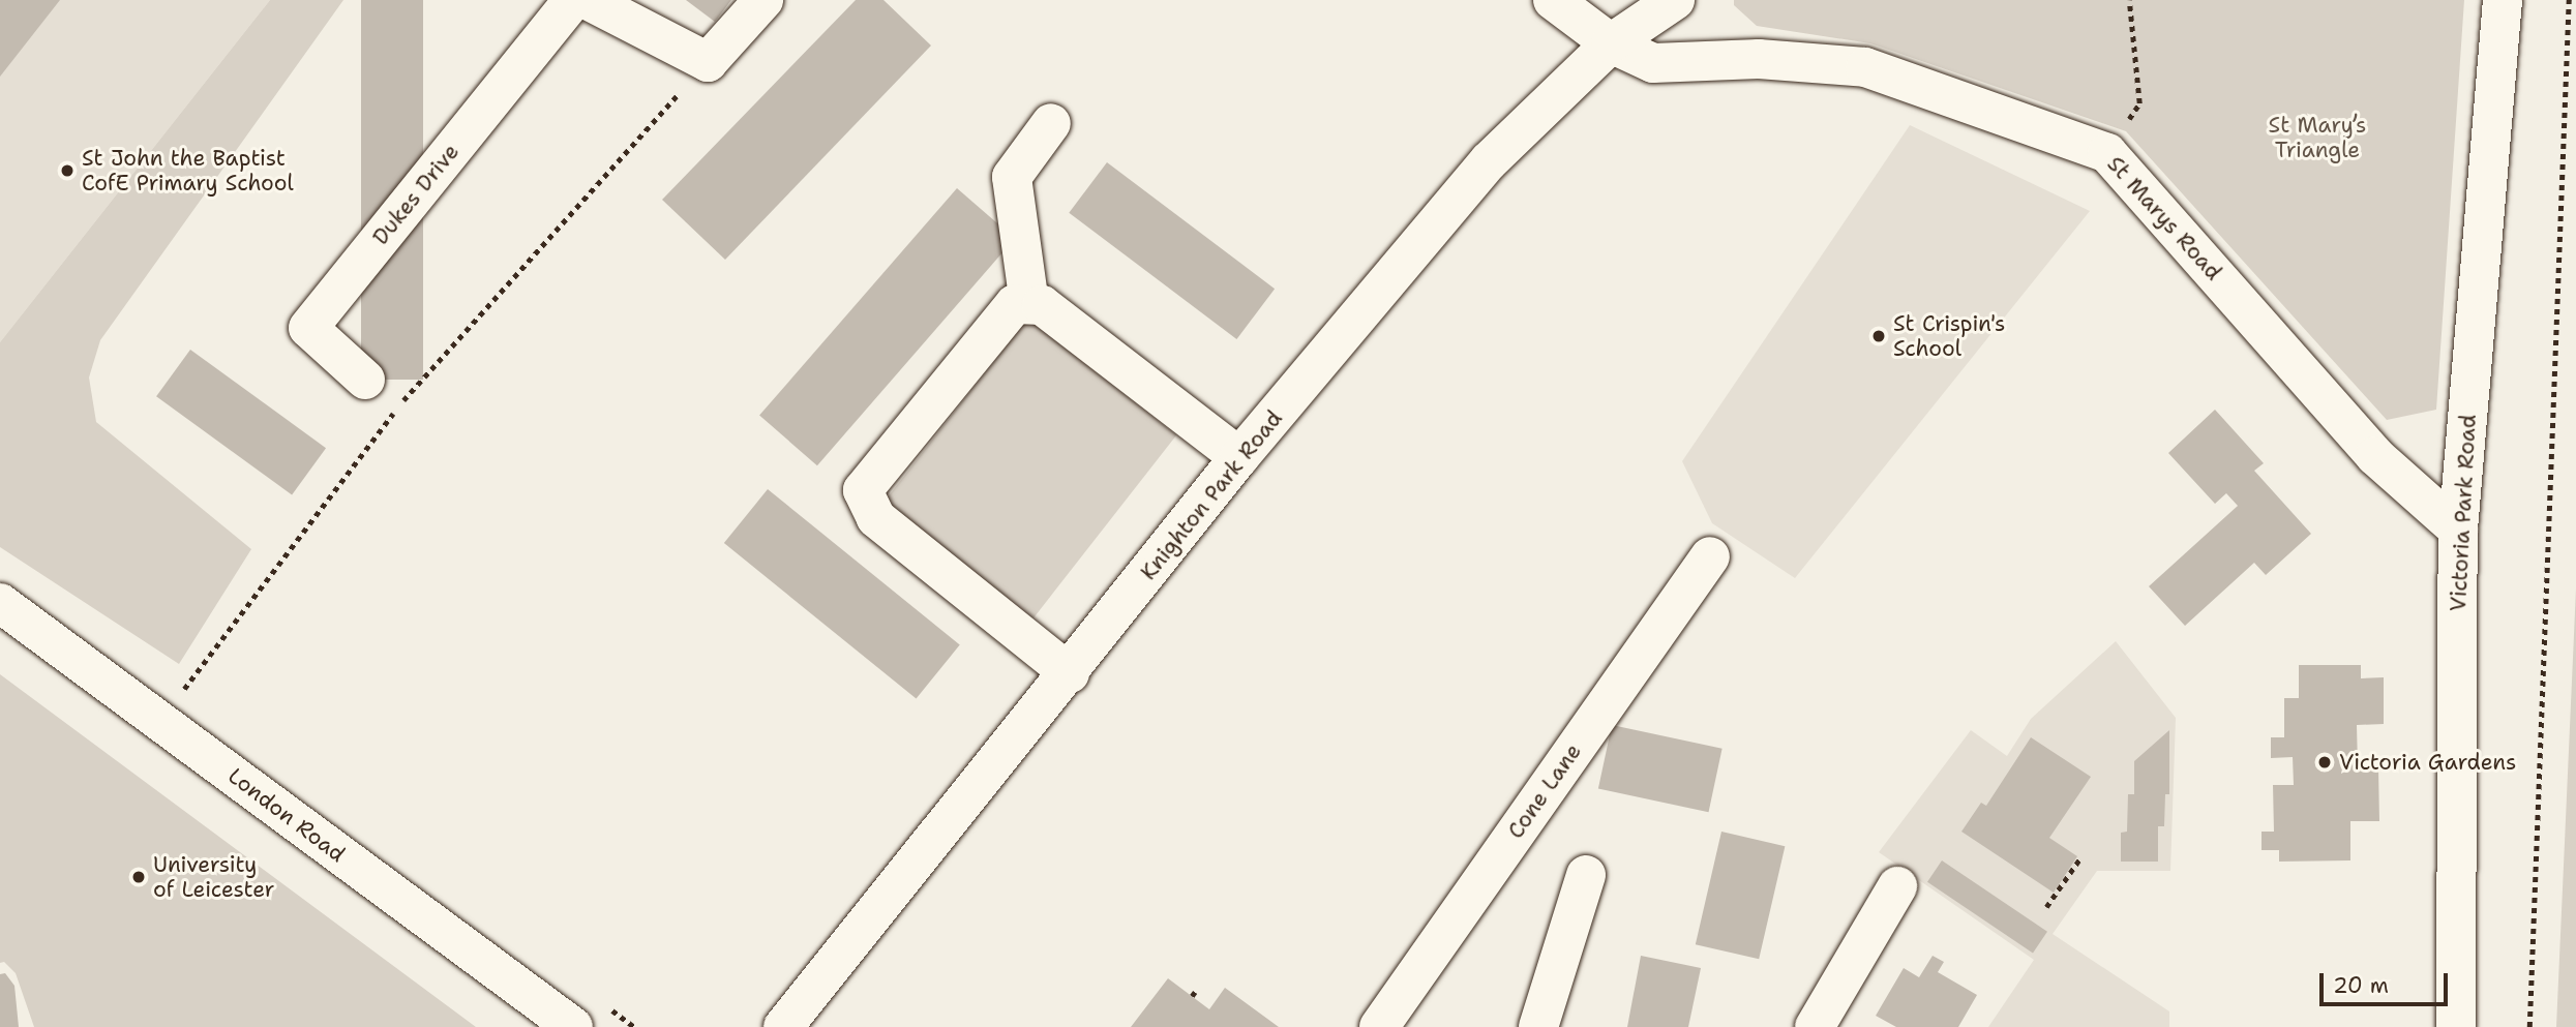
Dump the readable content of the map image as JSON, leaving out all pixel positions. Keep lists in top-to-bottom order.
{
  "streets": {
    "street": [
      "Dukes Drive",
      "St Marys Road",
      "Knighton Park Road",
      "Victoria Park Road",
      "Cone Lane",
      "London Road"
    ]
  },
  "crossings": [
    ["St Marys Road", "Knighton Park Road"],
    ["St Marys Road", "Victoria Park Road"]
  ],
  "parks": ["St Mary’s Triangle"],
  "places": [
    "St John the Baptist CofE Primary School",
    "St Crispin's School",
    "Victoria Gardens",
    "University of Leicester"
  ],
  "scale_bar": "20 m"
}
